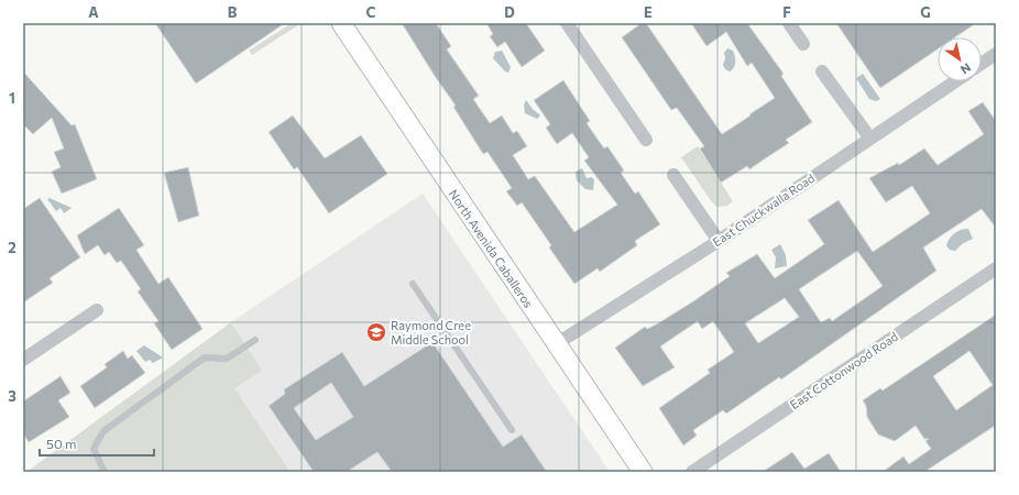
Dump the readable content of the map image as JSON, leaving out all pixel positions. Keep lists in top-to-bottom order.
{
  "streets": {
    "street": ["East Chuckwalla Road", "North Avenida Caballeros", "East Cottonwood Road"]
  },
  "crossings": [
    ["East Chuckwalla Road", "North Avenida Caballeros"]
  ],
  "places": {
    "school or university": ["Raymond Cree Middle School"]
  },
  "scale_bar": "50 m",
  "north": "bottom right",
  "grid": {
    "columns": [
      "A",
      "B",
      "C",
      "D",
      "E",
      "F",
      "G"
    ],
    "rows": ["1", "2", "3"]
  }
}
